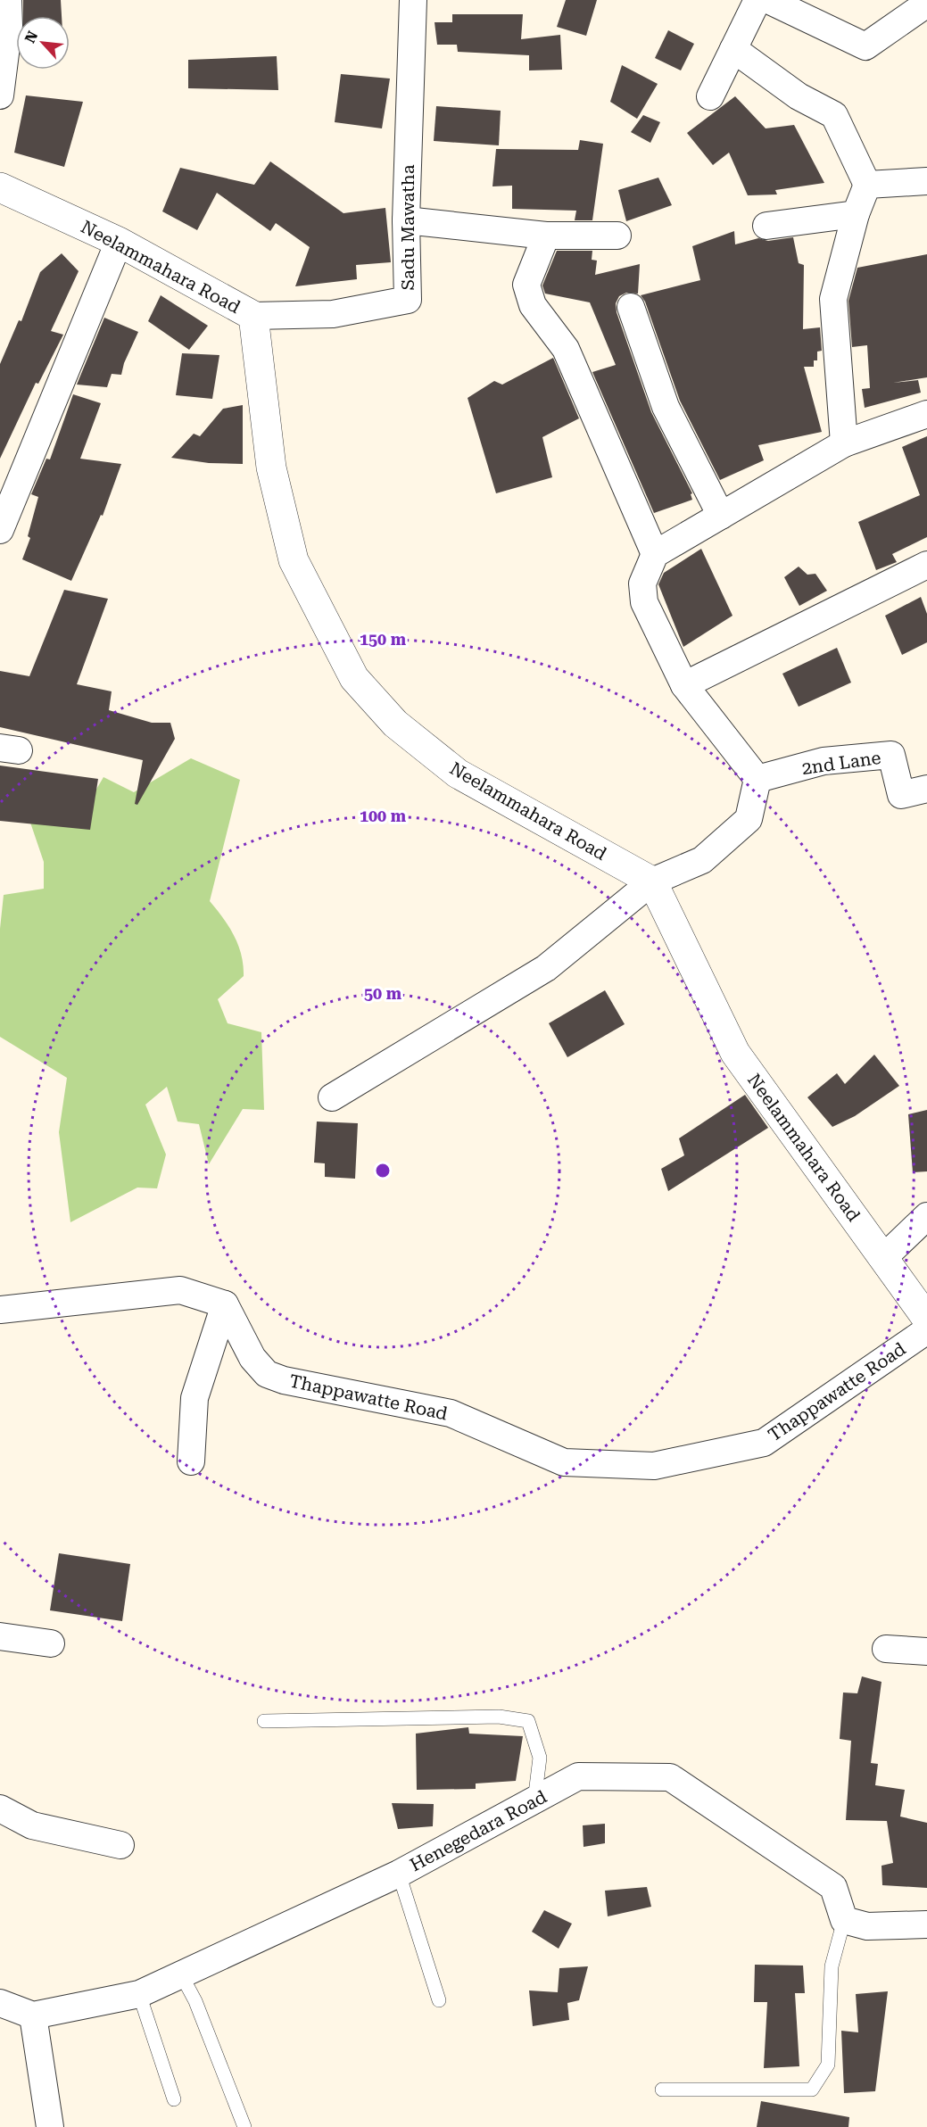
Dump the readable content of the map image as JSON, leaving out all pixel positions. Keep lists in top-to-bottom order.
{
  "streets": {
    "street": [
      "Sadu Mawatha",
      "Neelammahara Road",
      "2nd Lane",
      "Thappawatte Road",
      "Henegedara Road"
    ]
  },
  "crossings": [
    ["Sadu Mawatha", "Neelammahara Road"]
  ],
  "north": "top left",
  "rings": ["150 m", "100 m", "50 m"]
}
